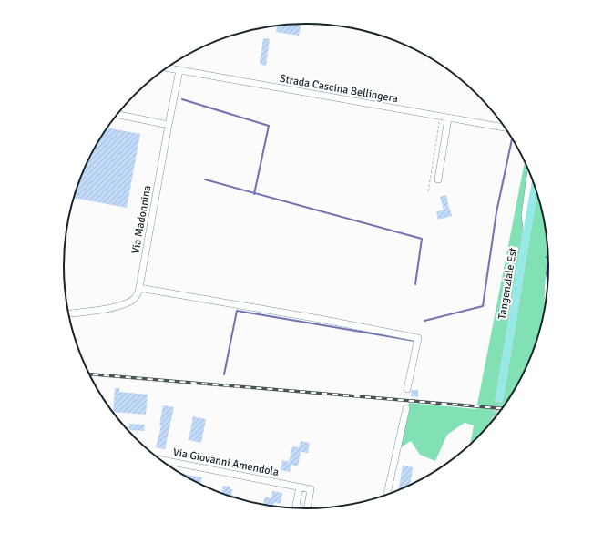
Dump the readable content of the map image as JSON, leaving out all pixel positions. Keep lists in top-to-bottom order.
{
  "streets": {
    "main road": ["Tangenziale Est"],
    "street": ["Strada Cascina Bellingera", "Via Madonnina", "Via Giovanni Amendola"]
  },
  "crossings": [
    ["Strada Cascina Bellingera", "Via Madonnina"]
  ]
}
